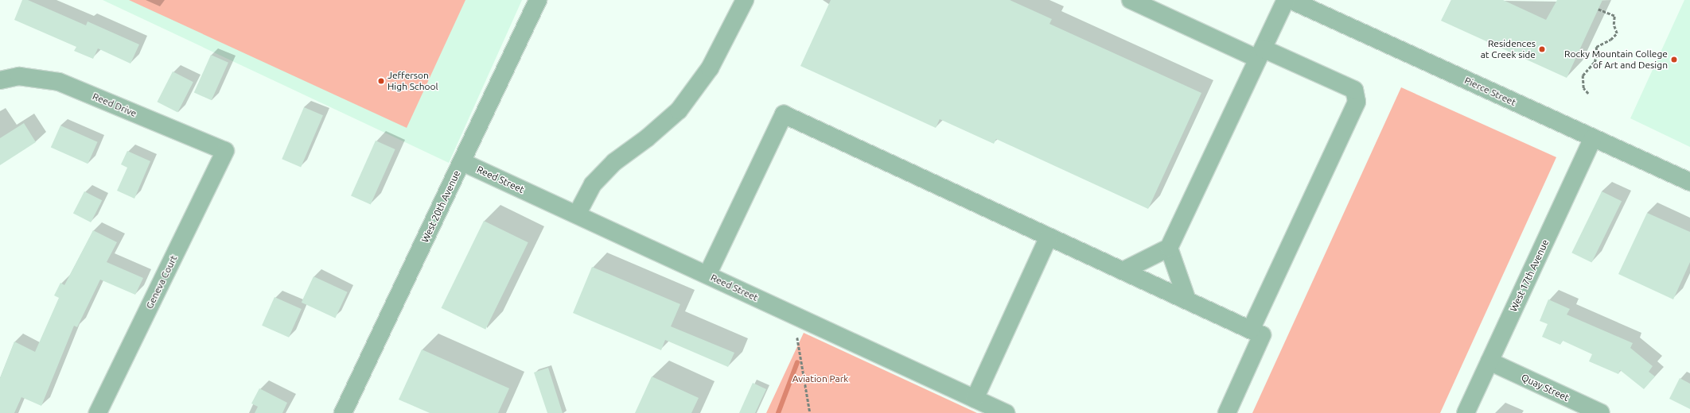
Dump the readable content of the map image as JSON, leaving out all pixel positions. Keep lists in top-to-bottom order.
{
  "streets": {
    "street": [
      "Pierce Street",
      "Reed Drive",
      "Reed Street",
      "West 20th Avenue",
      "West 17th Avenue",
      "Geneva Court",
      "Quay Street"
    ]
  },
  "crossings": [
    ["Pierce Street", "West 17th Avenue"],
    ["Reed Drive", "Geneva Court"],
    ["Reed Street", "West 20th Avenue"],
    ["West 17th Avenue", "Quay Street"]
  ],
  "parks": ["Aviation Park"],
  "places": ["Residences at Creek side", "Rocky Mountain College of Art and Design", "Jefferson High School"]
}
